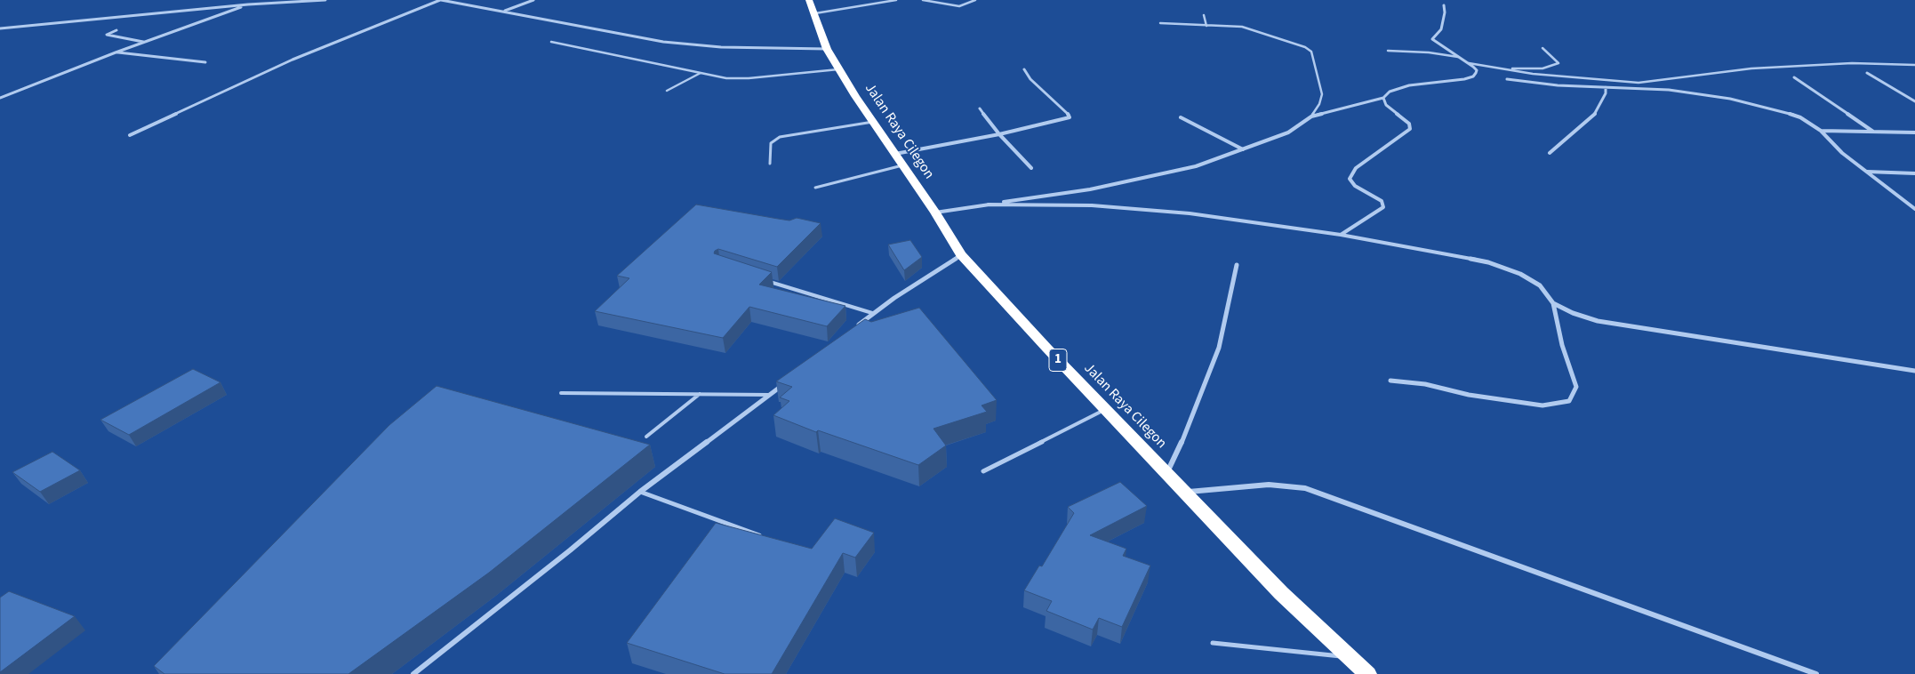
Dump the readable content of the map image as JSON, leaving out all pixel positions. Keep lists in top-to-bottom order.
{
  "streets": {
    "highway": ["Jalan Raya Cilegon", "1"]
  }
}
